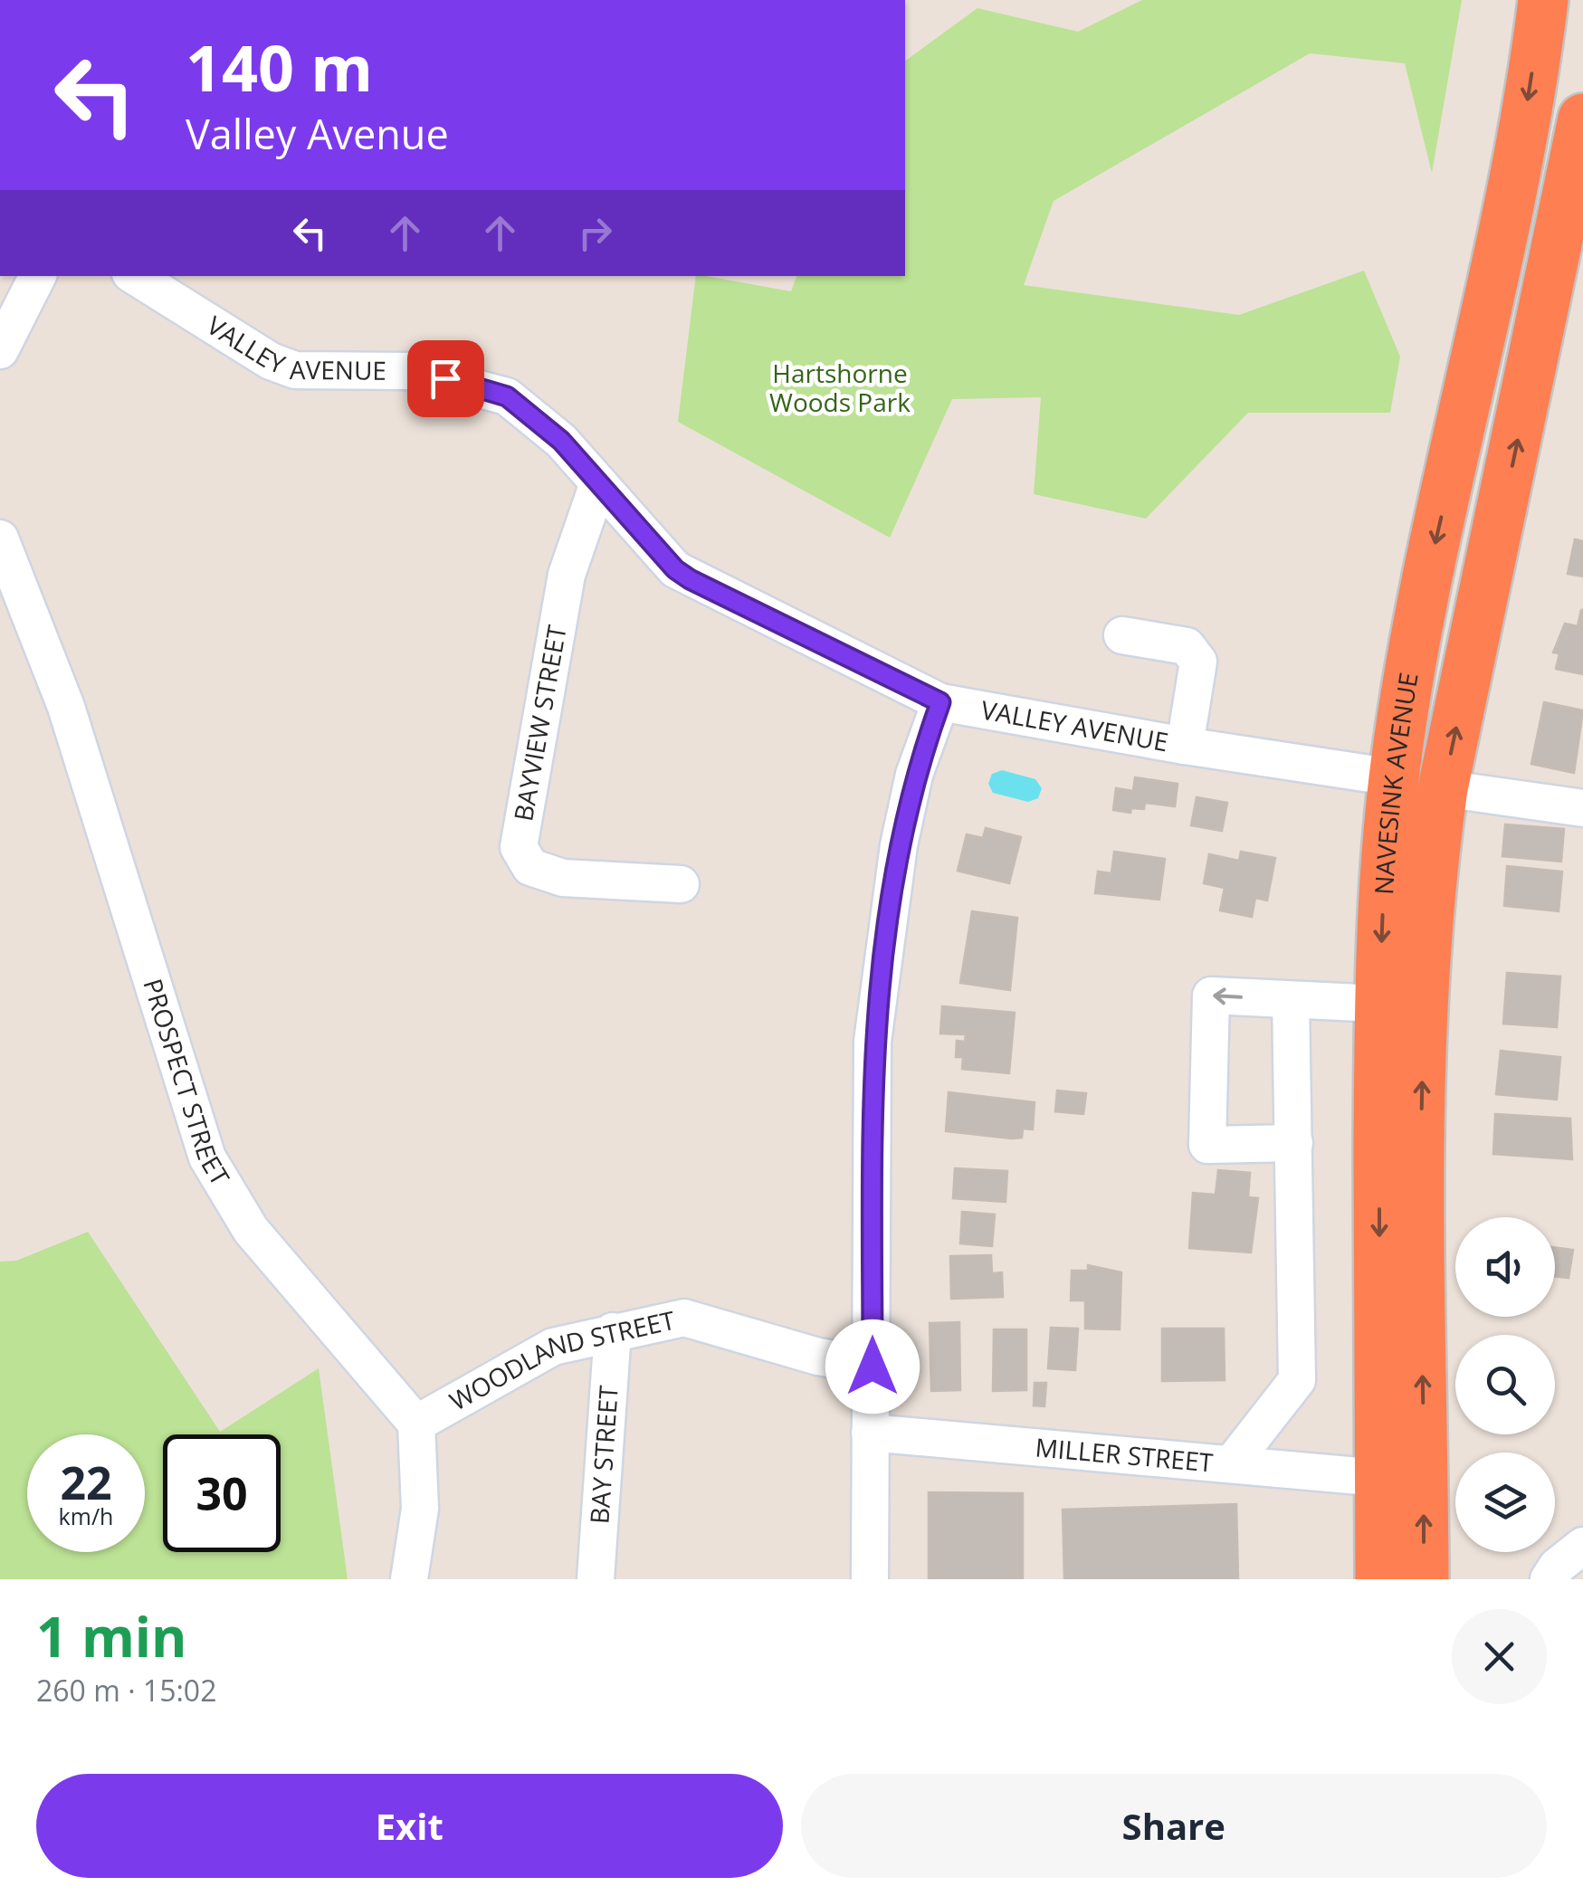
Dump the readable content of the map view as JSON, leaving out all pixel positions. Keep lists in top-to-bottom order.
{
  "streets": {
    "highway": ["NAVESINK AVENUE"],
    "street": [
      "VALLEY AVENUE",
      "BAYVIEW STREET",
      "PROSPECT STREET",
      "WOODLAND STREET",
      "MILLER STREET",
      "BAY STREET"
    ]
  },
  "crossings": [
    ["VALLEY AVENUE", "BAYVIEW STREET"],
    ["VALLEY AVENUE", "NAVESINK AVENUE"],
    ["NAVESINK AVENUE", "MILLER STREET"],
    ["PROSPECT STREET", "WOODLAND STREET"],
    ["WOODLAND STREET", "BAY STREET"]
  ],
  "parks": ["Hartshorne Woods Park"],
  "page": {
    "turn": ["140 m", "Valley Avenue"],
    "speed": "22 km/h",
    "limit": "30",
    "heading": ["1 min", "260 m · 15:02"],
    "buttons": ["Exit", "Share"]
  }
}
